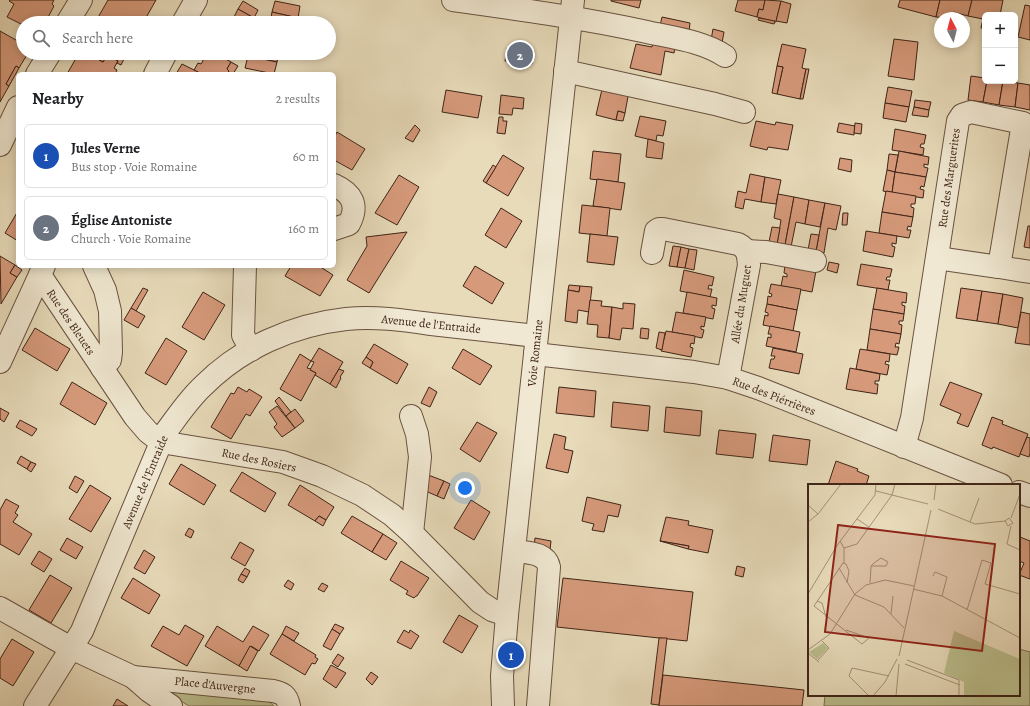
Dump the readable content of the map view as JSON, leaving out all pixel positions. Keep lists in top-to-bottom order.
{
  "streets": {
    "street": [
      "Rue des Marguerites",
      "Allée du Muguet",
      "Rue des Bleuets",
      "Avenue de l'Entraide",
      "Voie Romaine",
      "Rue des Piérrières",
      "Rue des Rosiers",
      "Place d'Auvergne"
    ]
  },
  "crossings": [
    ["Rue des Marguerites", "Rue des Piérrières"],
    ["Allée du Muguet", "Rue des Piérrières"],
    ["Rue des Bleuets", "Avenue de l'Entraide"],
    ["Rue des Bleuets", "Rue des Rosiers"],
    ["Avenue de l'Entraide", "Voie Romaine"],
    ["Avenue de l'Entraide", "Rue des Piérrières"],
    ["Avenue de l'Entraide", "Rue des Rosiers"],
    ["Avenue de l'Entraide", "Place d'Auvergne"],
    ["Voie Romaine", "Rue des Piérrières"],
    ["Voie Romaine", "Rue des Rosiers"]
  ],
  "north": "top",
  "page": {
    "map_buttons": ["+", "−"],
    "search": "Search here",
    "pins": ["2", "1"],
    "heading": ["Nearby", "2 results"],
    "list": [
      {
        "mark": "1",
        "name": "Jules Verne",
        "note": "Bus stop · Voie Romaine",
        "value": "60 m"
      },
      {
        "mark": "2",
        "name": "Église Antoniste",
        "note": "Church · Voie Romaine",
        "value": "160 m"
      }
    ]
  }
}
